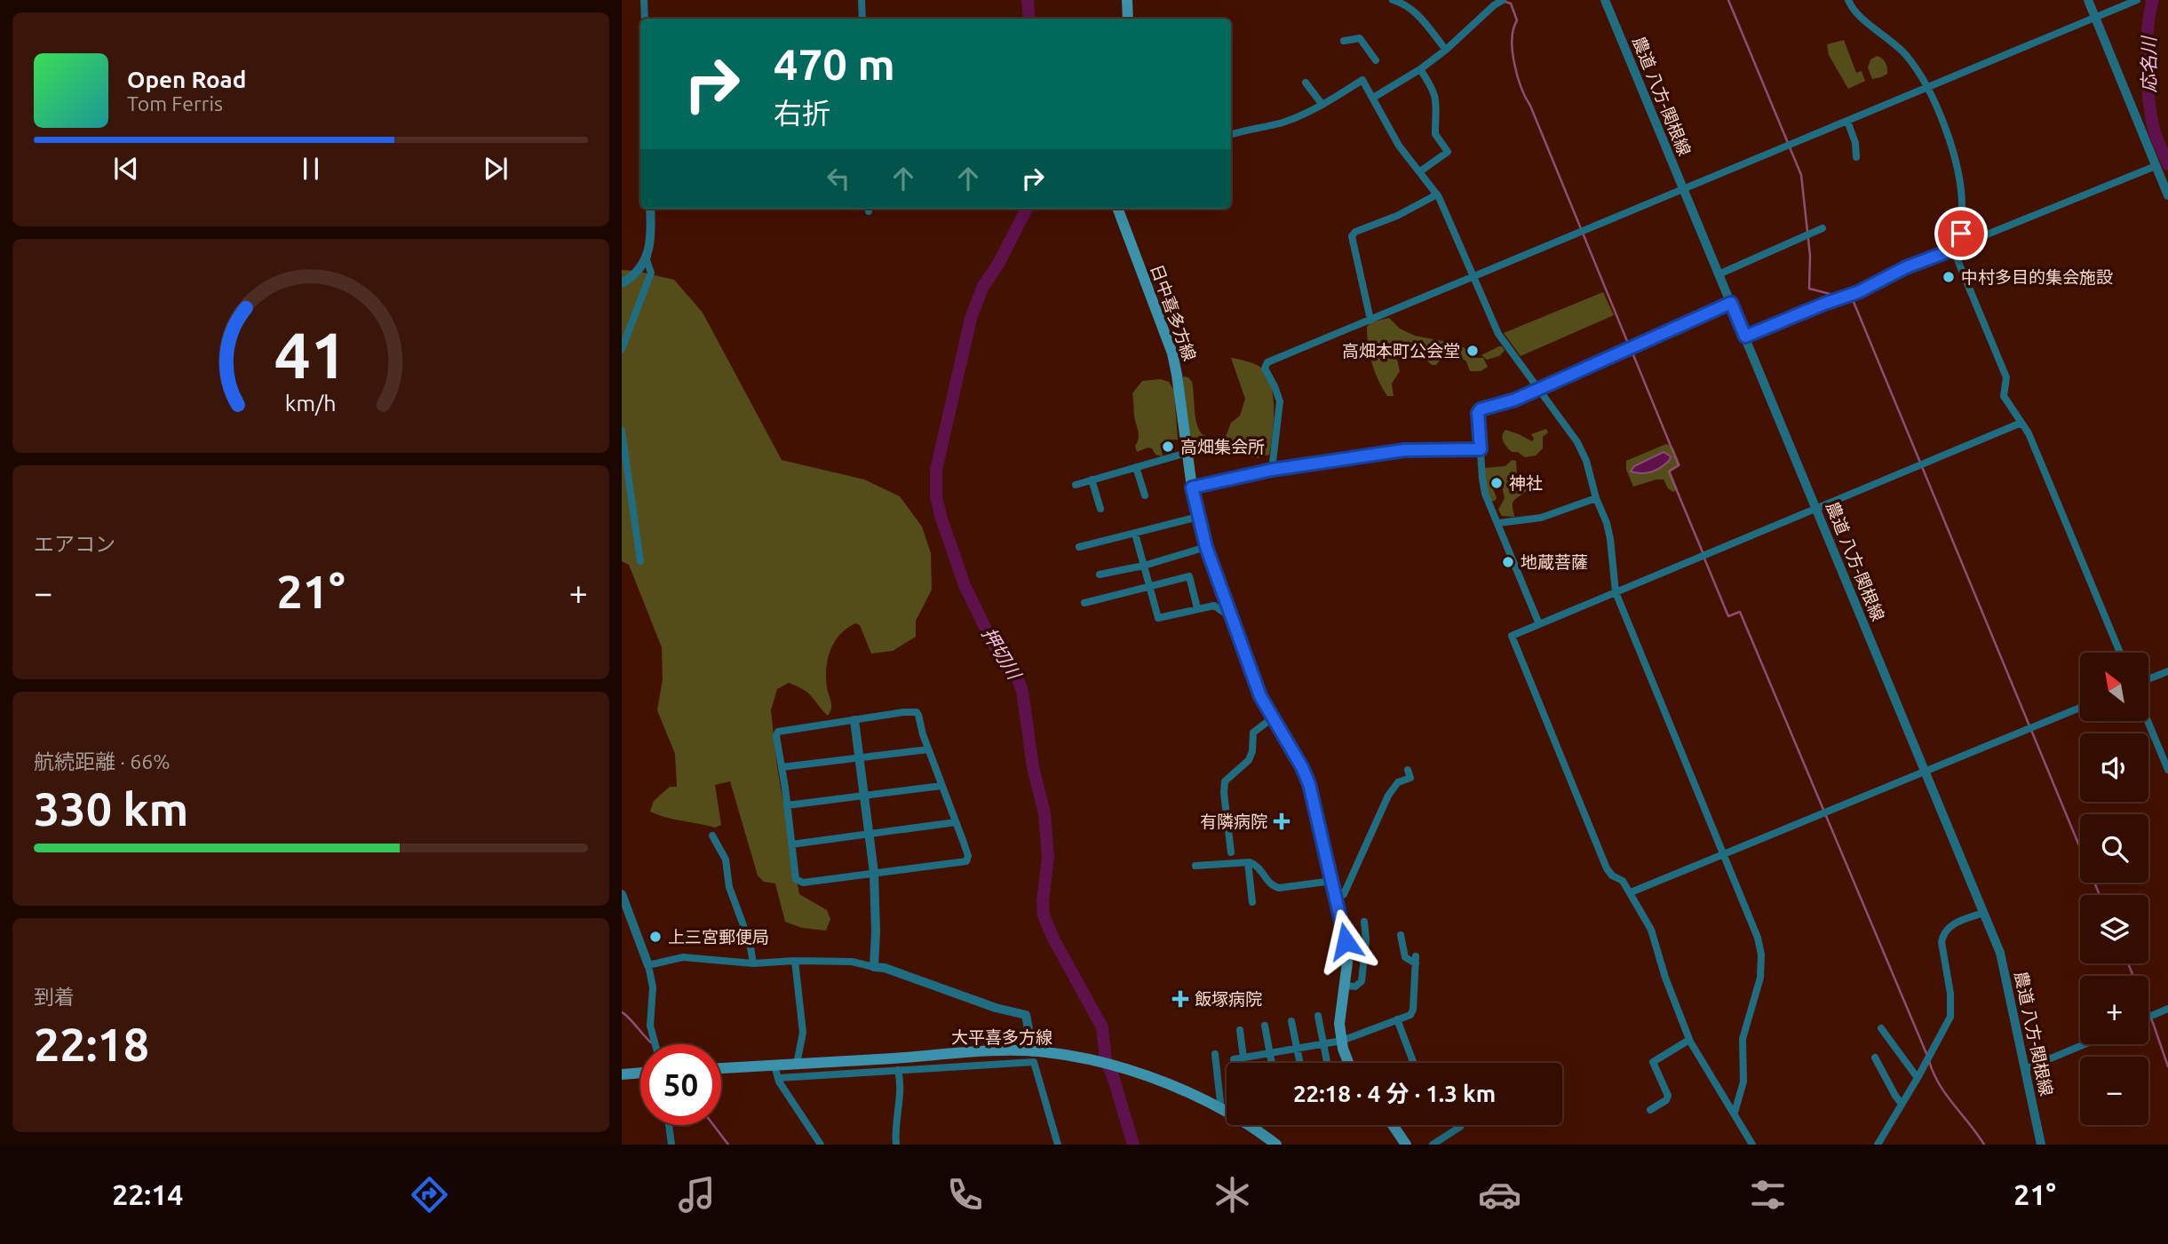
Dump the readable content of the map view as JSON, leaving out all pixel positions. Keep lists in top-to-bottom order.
{
  "streets": {
    "main road": ["日中喜多方線", "大平喜多方線"],
    "street": ["農道 八方-関根線"]
  },
  "water": ["応名川", "押切川"],
  "places": {
    "other": [
      "中村多目的集会施設",
      "高畑本町公会堂",
      "高畑集会所",
      "神社",
      "地蔵菩薩",
      "上三宮郵便局"
    ],
    "health": ["有隣病院", "飯塚病院"]
  },
  "north": "top left",
  "page": {
    "turn": ["470 m", "右折"],
    "song": ["Open Road", "Tom Ferris"],
    "tile": [
      "エアコン",
      ["航続距離 · 66%", "330 km"],
      ["到着", "22:18"]
    ],
    "heat": ["−", "21°", "+"],
    "map_buttons": ["+", "−"],
    "limit": "50",
    "trip": "22:18 · 4 分 · 1.3 km",
    "tabs": ["22:14", "21°"],
    "gauge": ["41", "km/h"]
  }
}
